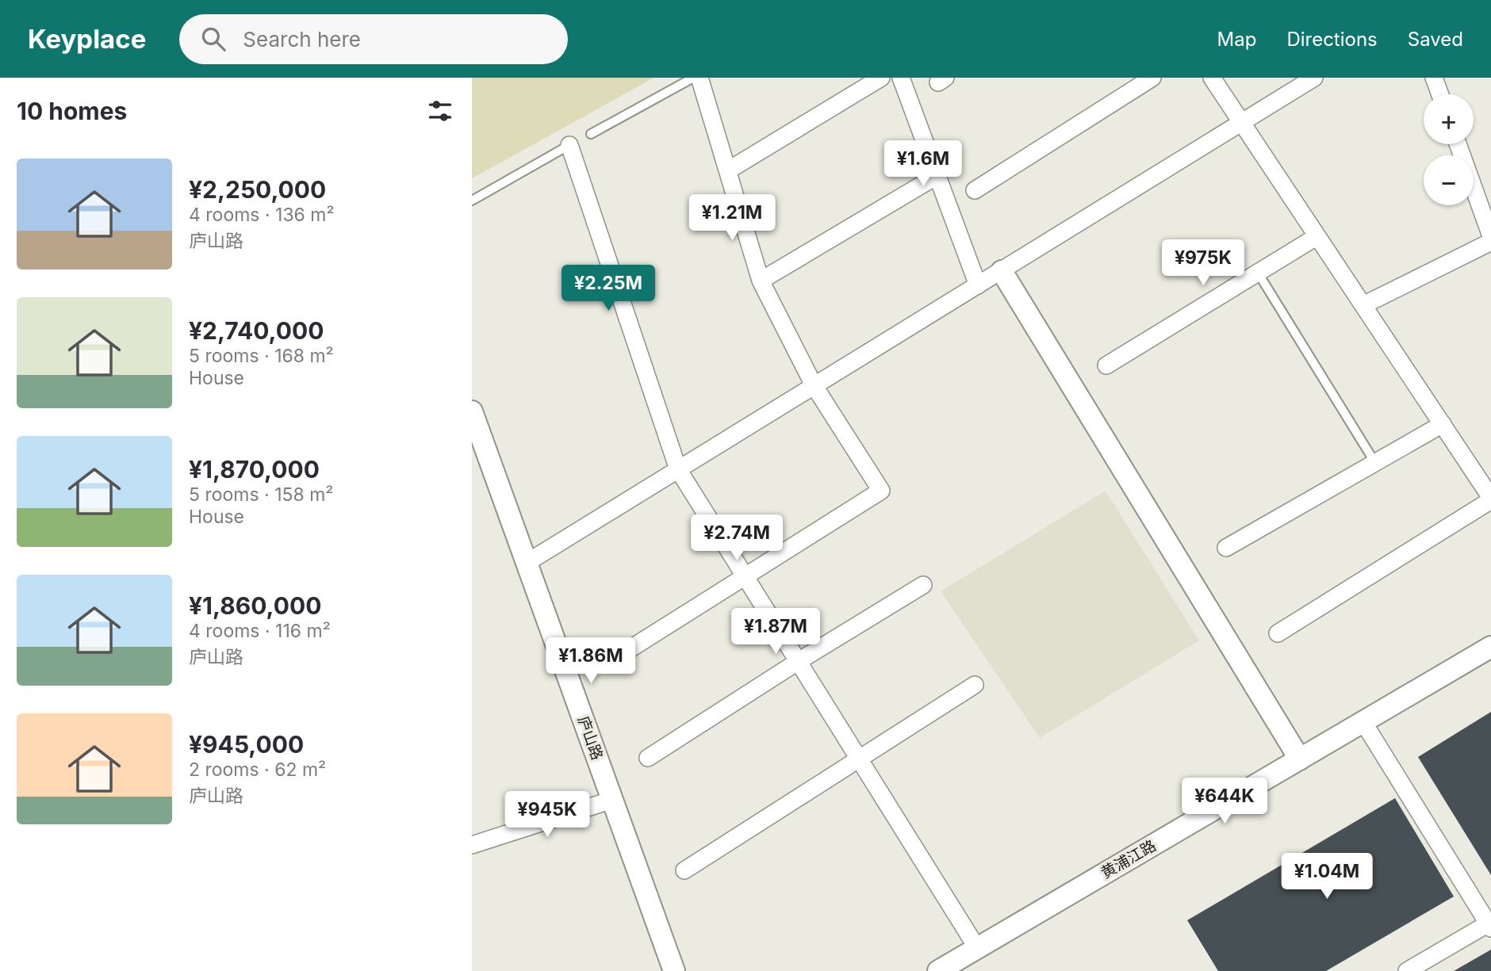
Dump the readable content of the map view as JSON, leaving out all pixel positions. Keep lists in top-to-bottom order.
{
  "streets": {
    "street": ["庐山路", "黄浦江路"]
  },
  "page": {
    "header": "Keyplace",
    "search": "Search here",
    "nav": ["Map", "Directions", "Saved"],
    "heading": "10 homes",
    "map_buttons": ["+", "−"],
    "price": [
      "¥1.6M",
      "¥1.21M",
      "¥975K",
      "¥2.25M",
      "¥2.74M",
      "¥1.87M",
      "¥1.86M",
      "¥644K",
      "¥945K",
      "¥1.04M"
    ],
    "list": [
      {
        "name": "¥2,250,000",
        "note": "4 rooms · 136 m² · 庐山路"
      },
      {
        "name": "¥2,740,000",
        "note": "5 rooms · 168 m² · House"
      },
      {
        "name": "¥1,870,000",
        "note": "5 rooms · 158 m² · House"
      },
      {
        "name": "¥1,860,000",
        "note": "4 rooms · 116 m² · 庐山路"
      },
      {
        "name": "¥945,000",
        "note": "2 rooms · 62 m² · 庐山路"
      }
    ]
  }
}
